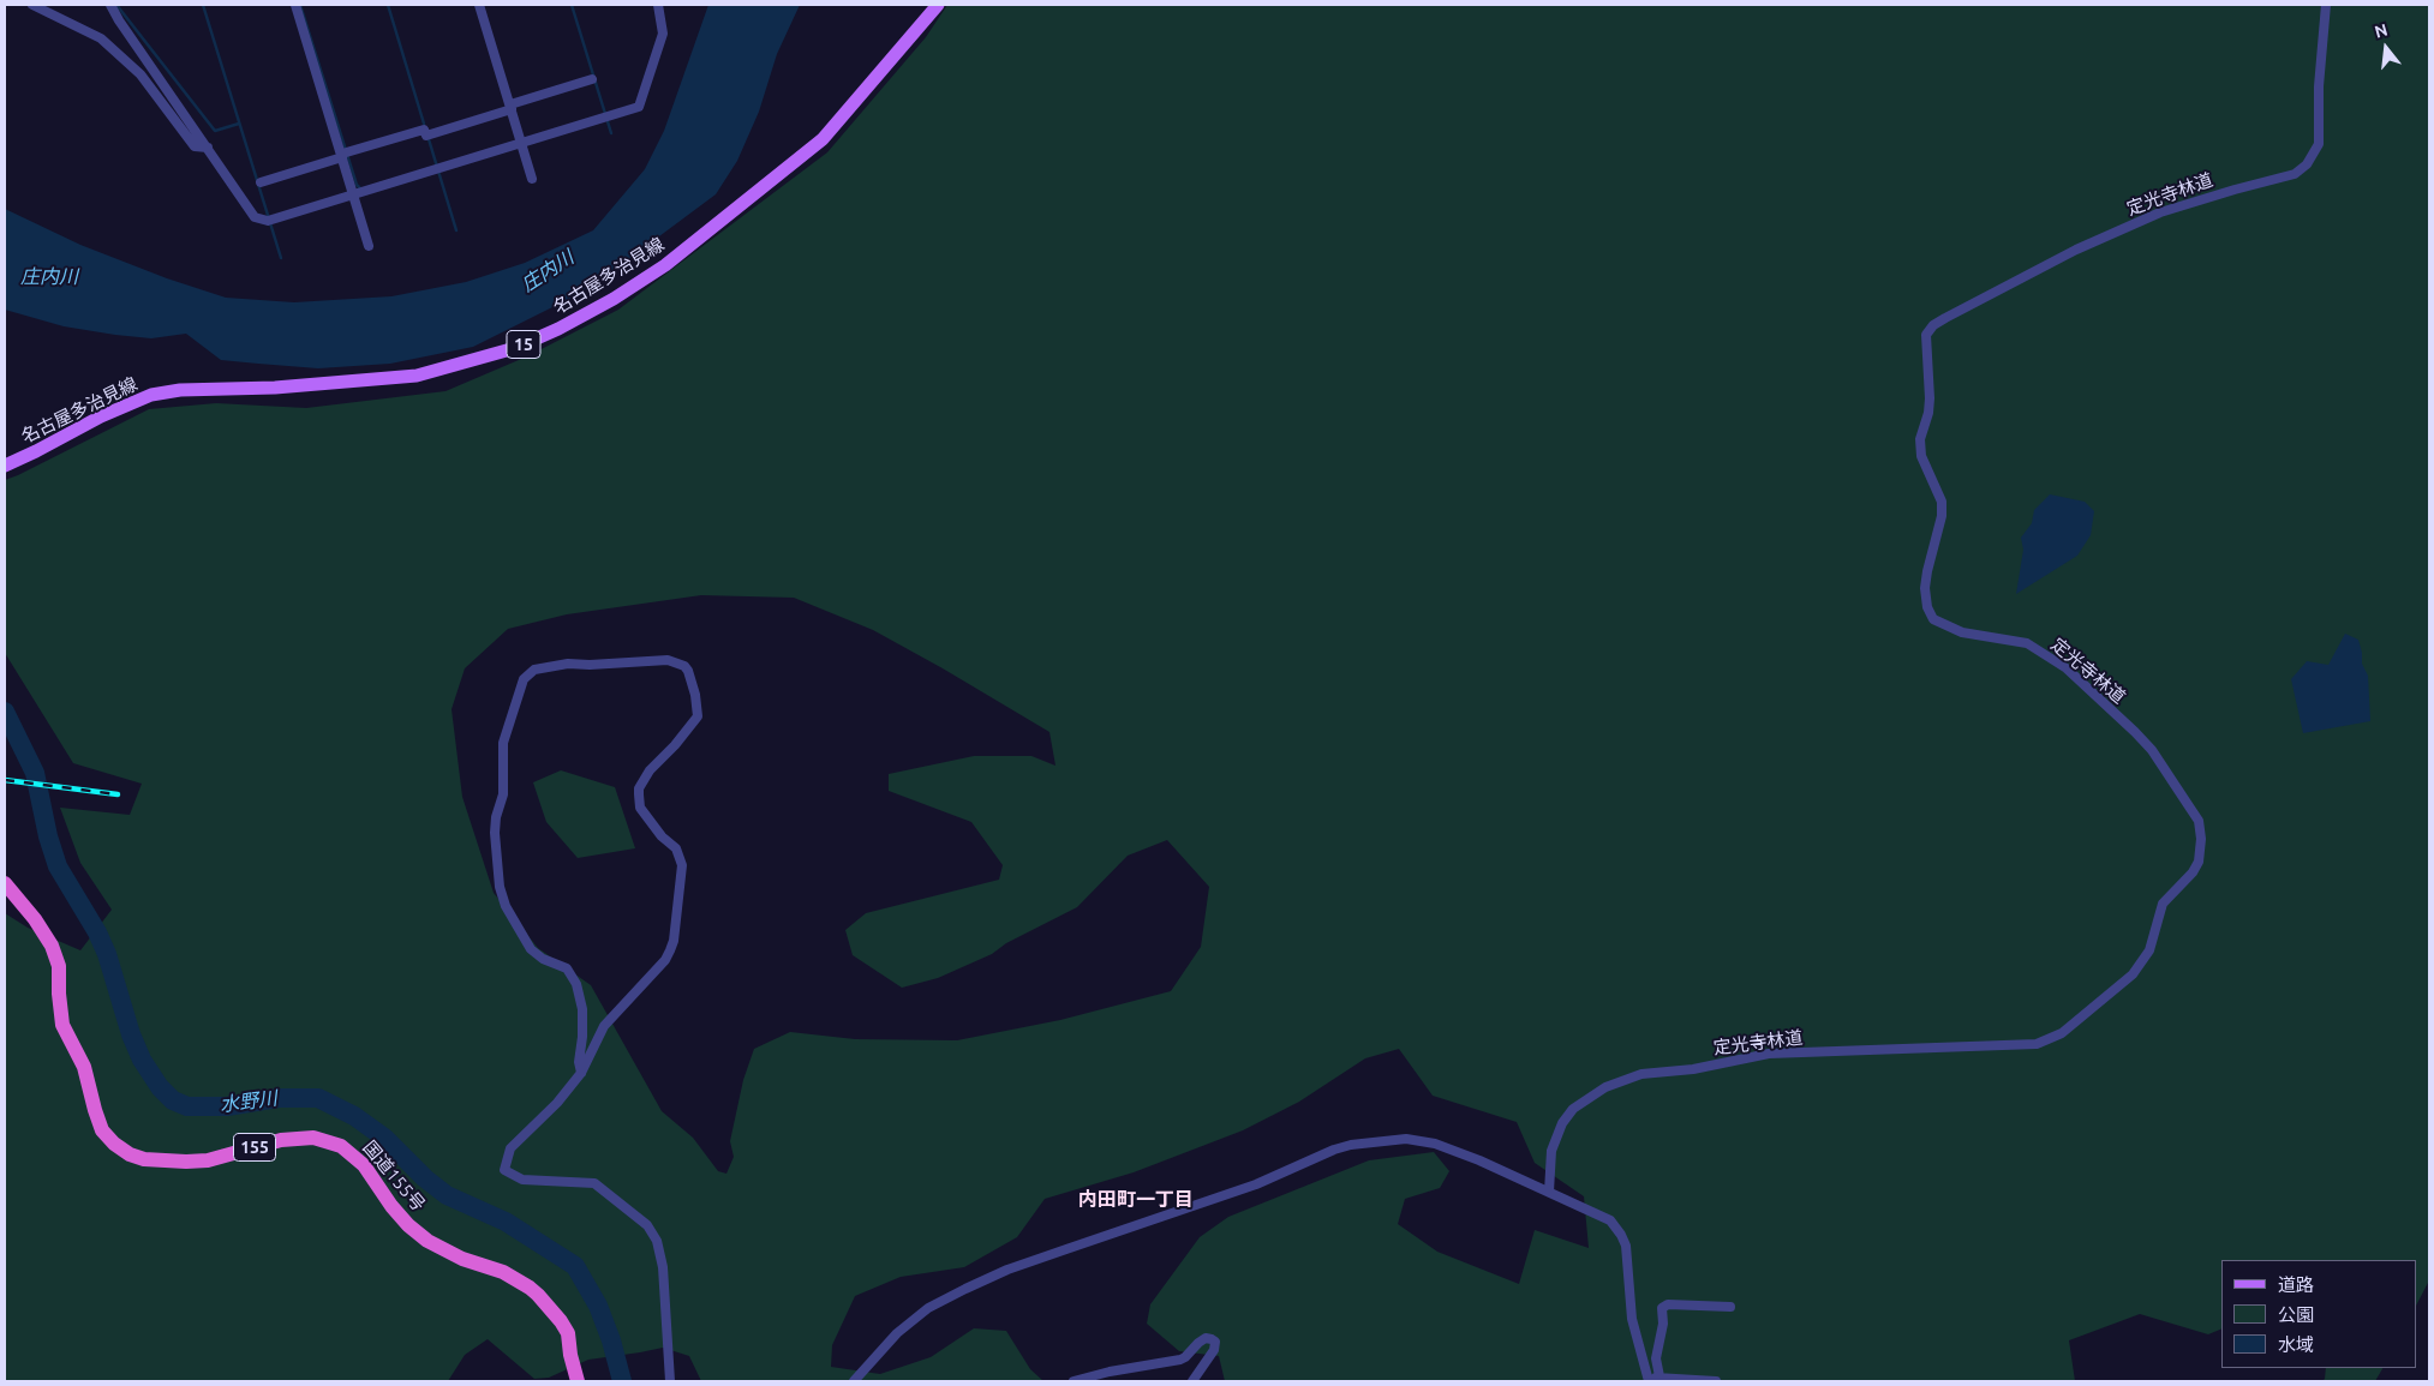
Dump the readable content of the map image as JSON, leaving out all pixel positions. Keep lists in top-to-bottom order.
{
  "streets": {
    "highway": ["155", "国道155号"],
    "main road": ["名古屋多治見線", "15"],
    "street": ["定光寺林道"]
  },
  "districts": ["内田町一丁目"],
  "water": ["庄内川", "水野川"],
  "legend": ["道路", "公園", "水域"],
  "north": "top"
}
